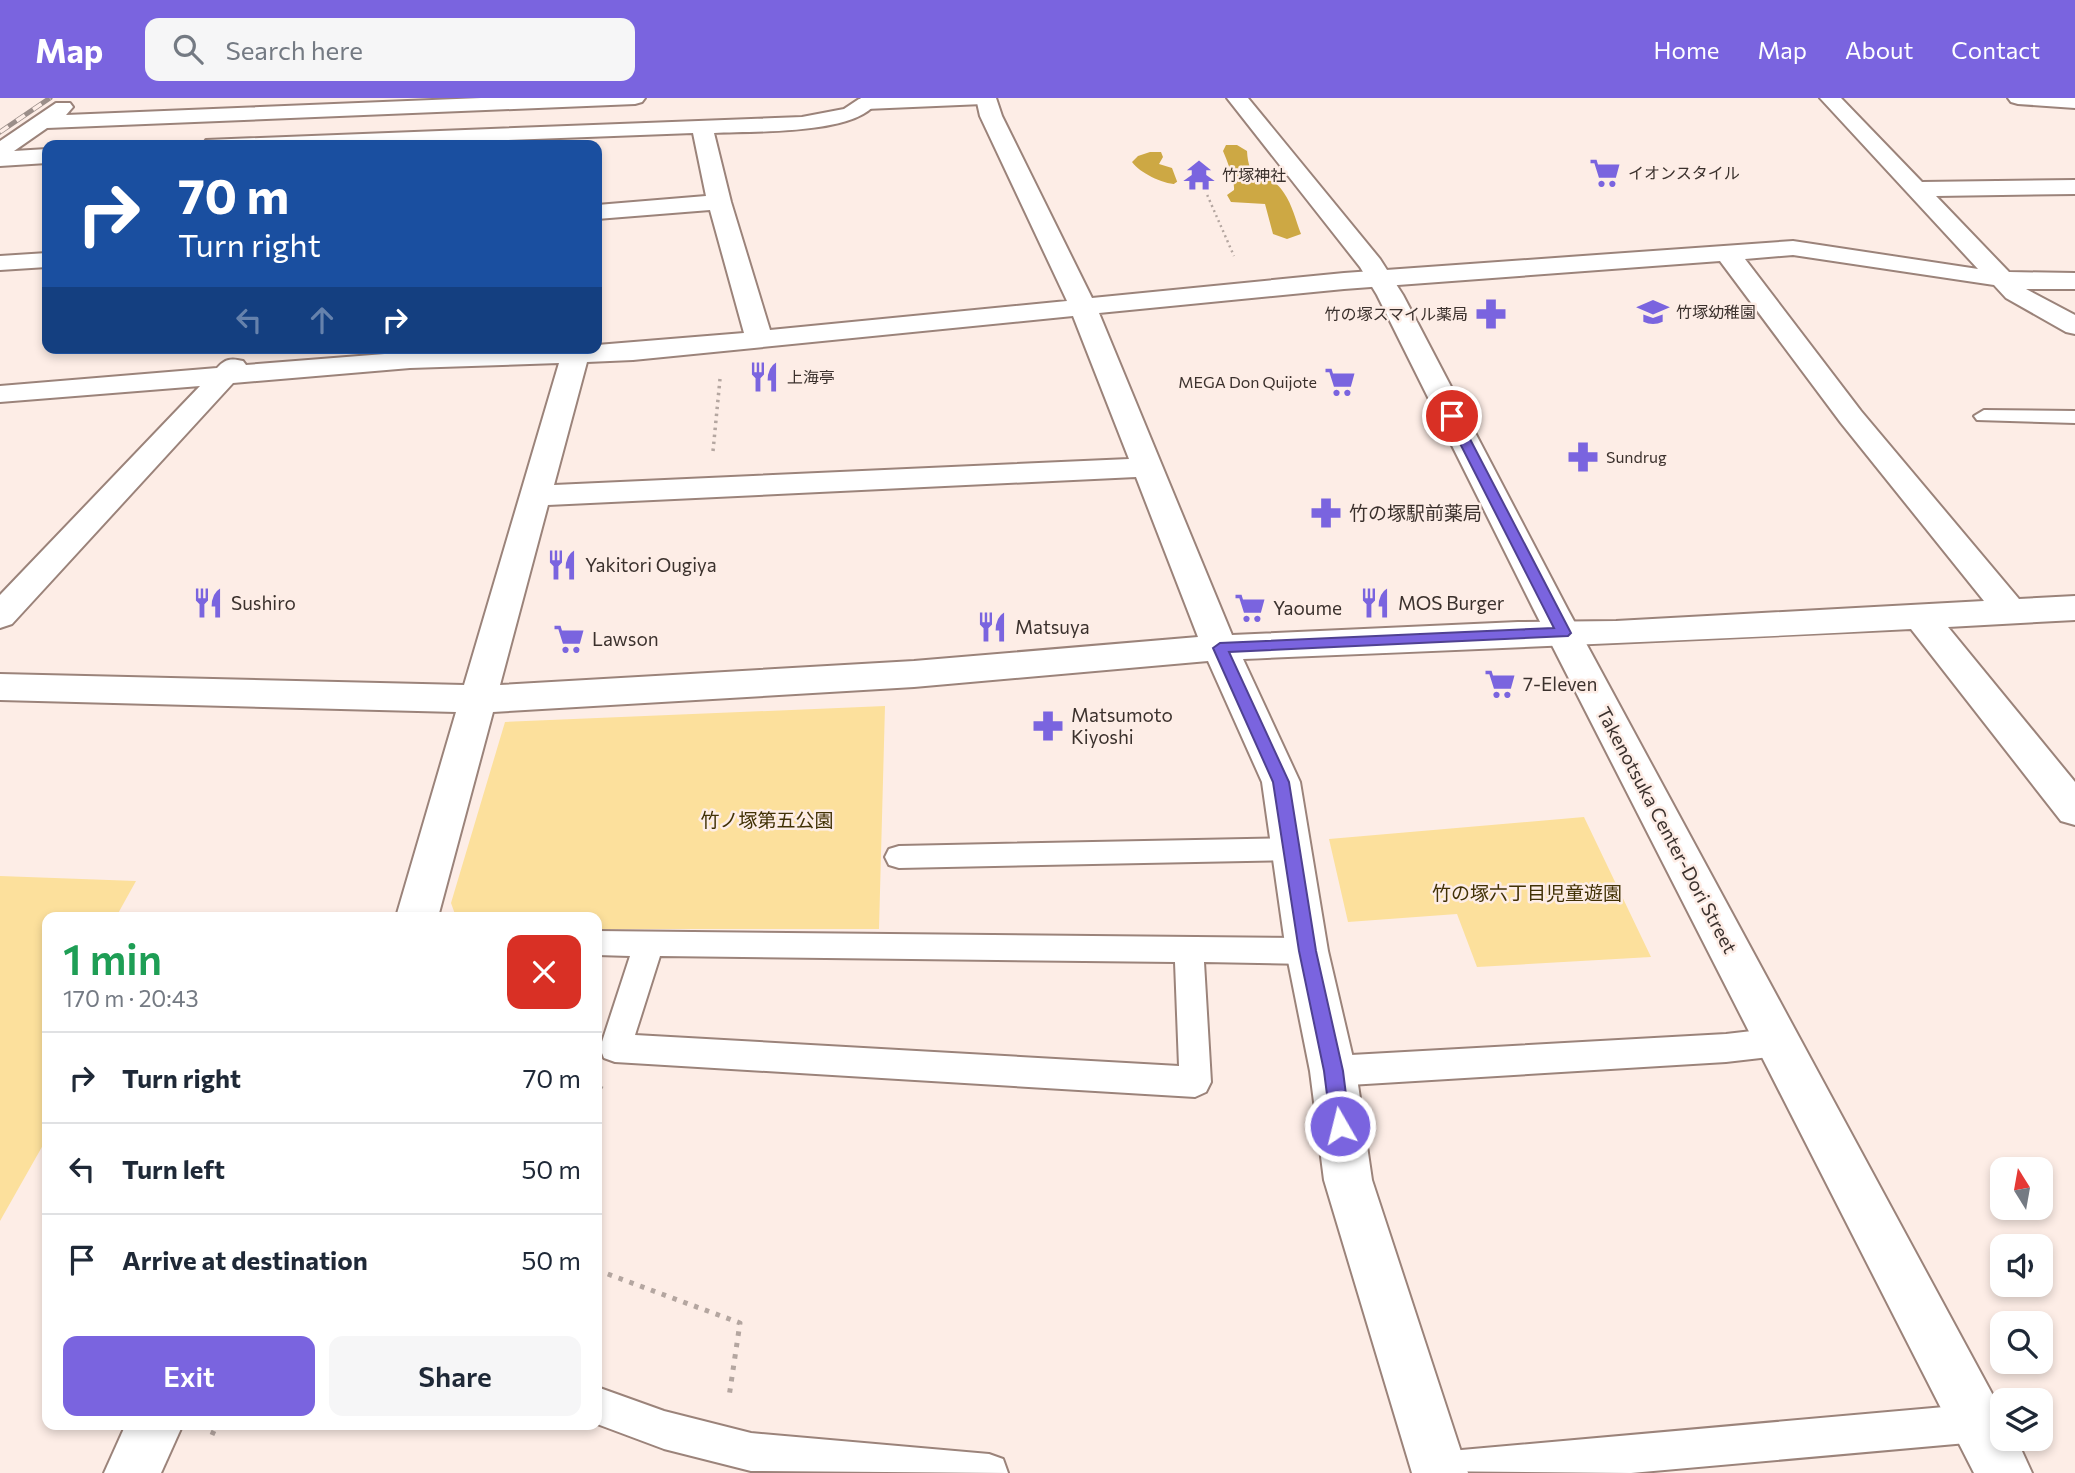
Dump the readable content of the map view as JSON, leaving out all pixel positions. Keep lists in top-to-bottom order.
{
  "streets": {
    "street": ["Takenotsuka Center-Dori Street"]
  },
  "parks": ["竹ノ塚第五公園", "竹の塚六丁目児童遊園"],
  "places": {
    "supermarket": [
      "イオンスタイル",
      "MEGA Don Quijote",
      "Yaoume",
      "Lawson",
      "7-Eleven"
    ],
    "temple": ["竹塚神社"],
    "school or university": ["竹塚幼稚園"],
    "pharmacy": [
      "竹の塚スマイル薬局",
      "Sundrug",
      "竹の塚駅前薬局",
      "Matsumoto Kiyoshi"
    ],
    "restaurant": [
      "上海亭",
      "Yakitori Ougiya",
      "Sushiro",
      "MOS Burger",
      "Matsuya"
    ]
  },
  "north": "top",
  "page": {
    "header": "Map",
    "search": "Search here",
    "nav": [
      "Home",
      "Map",
      "About",
      "Contact"
    ],
    "turn": ["70 m", "Turn right"],
    "heading": ["1 min", "170 m · 20:43"],
    "list": [
      {
        "name": "Turn right",
        "value": "70 m"
      },
      {
        "name": "Turn left",
        "value": "50 m"
      },
      {
        "name": "Arrive at destination",
        "value": "50 m"
      }
    ],
    "buttons": ["Exit", "Share"]
  }
}
